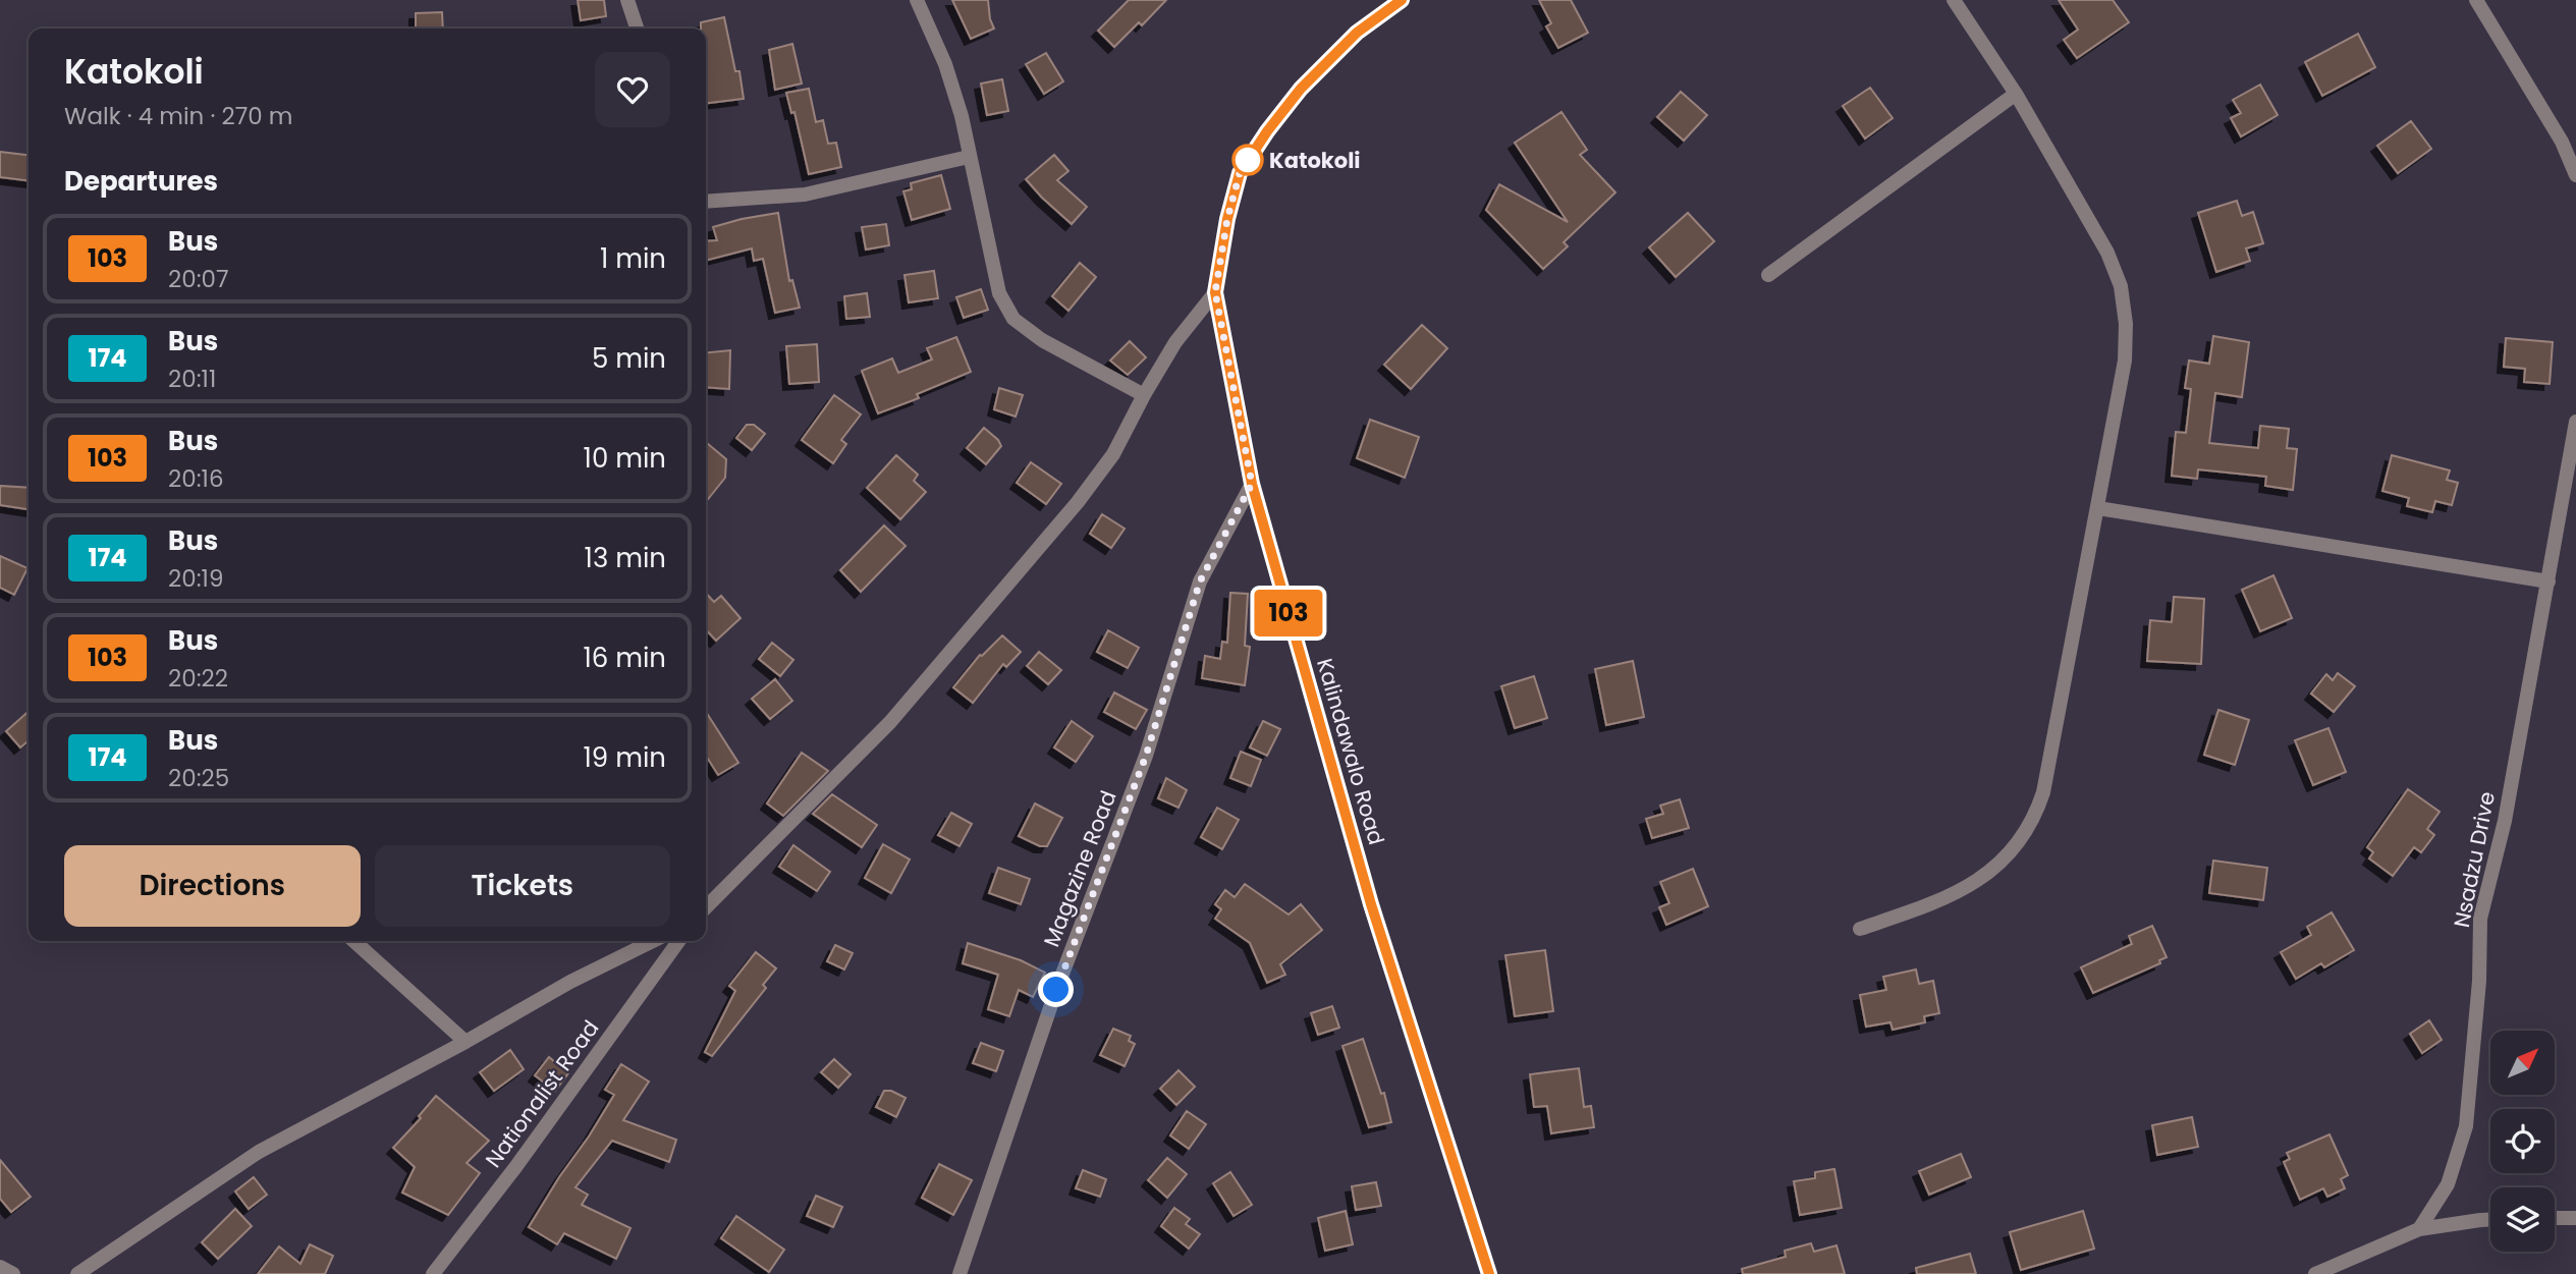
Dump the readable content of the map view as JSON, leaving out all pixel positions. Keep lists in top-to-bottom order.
{
  "streets": {
    "street": [
      "Kalindawalo Road",
      "Nsadzu Drive",
      "Magazine Road",
      "Nationalist Road"
    ]
  },
  "crossings": [
    ["Kalindawalo Road", "Magazine Road"]
  ],
  "places": ["Katokoli"],
  "lines": ["bus line 103"],
  "north": "top right",
  "page": {
    "on_map": "103",
    "heading": [
      ["Katokoli", "Walk · 4 min · 270 m"],
      "Departures"
    ],
    "list": [
      {
        "mark": "103",
        "name": "Bus",
        "note": "20:07",
        "value": "1 min"
      },
      {
        "mark": "174",
        "name": "Bus",
        "note": "20:11",
        "value": "5 min"
      },
      {
        "mark": "103",
        "name": "Bus",
        "note": "20:16",
        "value": "10 min"
      },
      {
        "mark": "174",
        "name": "Bus",
        "note": "20:19",
        "value": "13 min"
      },
      {
        "mark": "103",
        "name": "Bus",
        "note": "20:22",
        "value": "16 min"
      },
      {
        "mark": "174",
        "name": "Bus",
        "note": "20:25",
        "value": "19 min"
      }
    ],
    "buttons": ["Directions", "Tickets"]
  }
}
